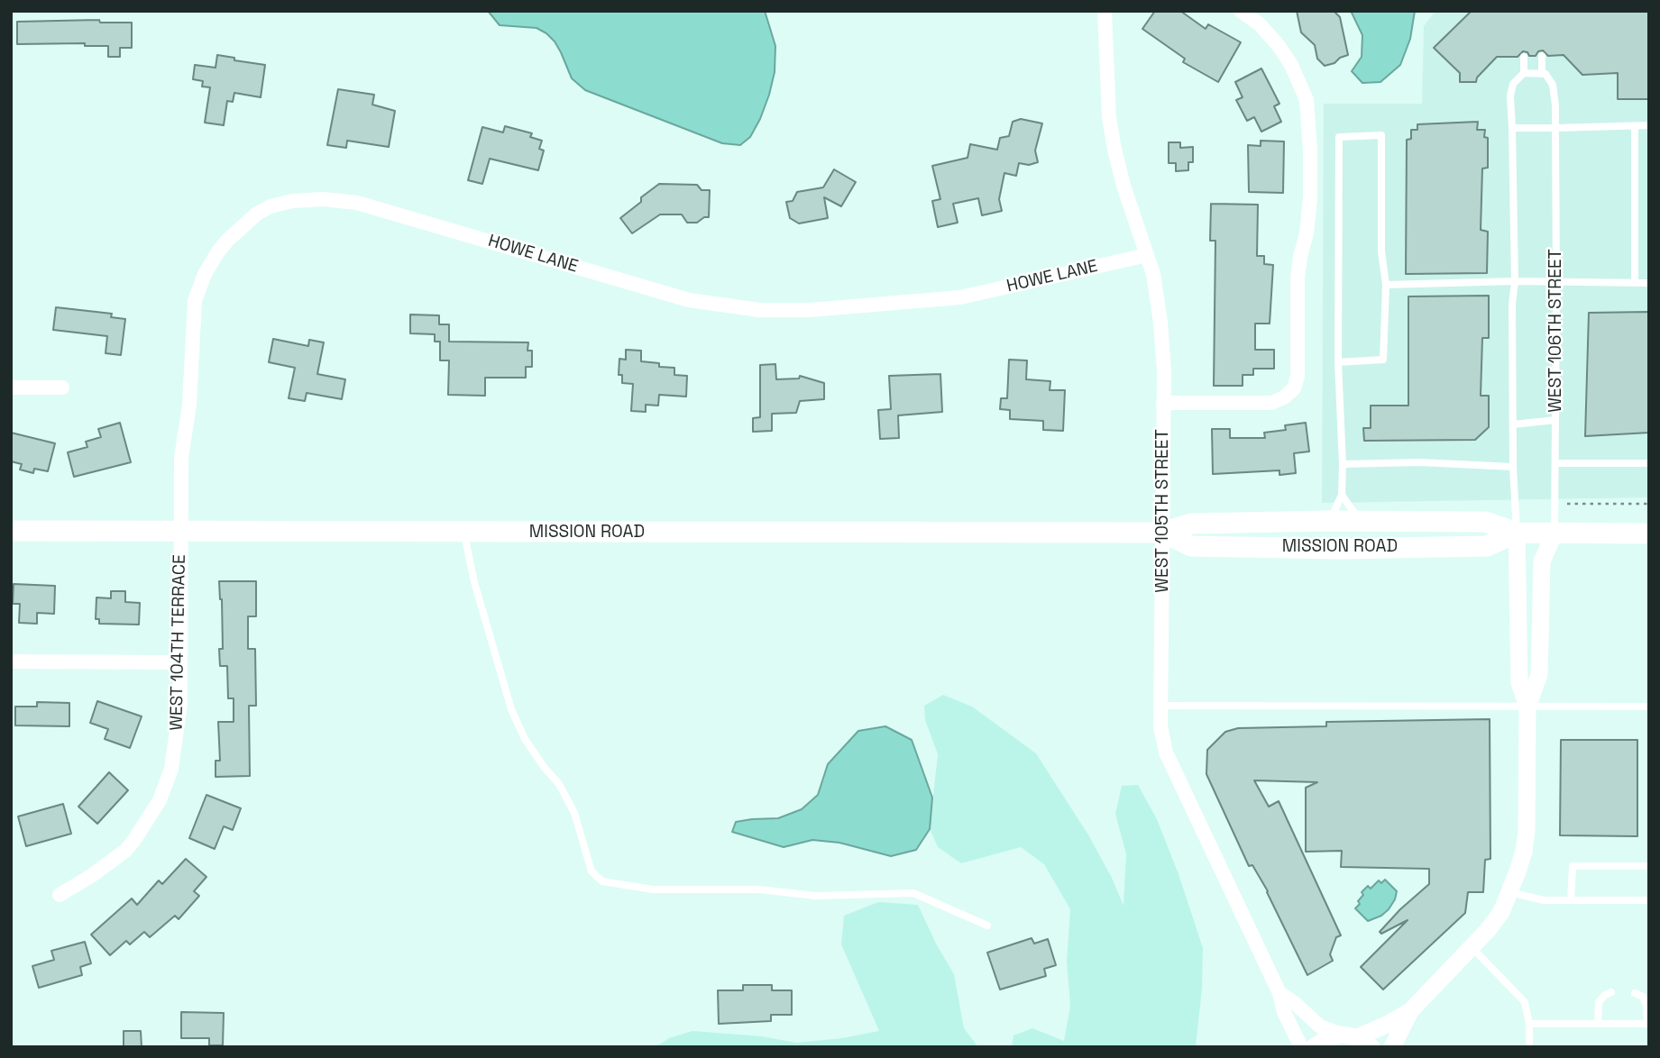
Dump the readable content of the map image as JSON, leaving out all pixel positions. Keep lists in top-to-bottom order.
{
  "streets": {
    "main road": ["MISSION ROAD"],
    "street": ["HOWE LANE", "WEST 105TH STREET", "WEST 104TH TERRACE"],
    "lane": ["WEST 106TH STREET"]
  },
  "crossings": [
    ["HOWE LANE", "WEST 105TH STREET"],
    ["HOWE LANE", "MISSION ROAD"],
    ["HOWE LANE", "WEST 104TH TERRACE"],
    ["WEST 106TH STREET", "MISSION ROAD"],
    ["WEST 105TH STREET", "MISSION ROAD"],
    ["MISSION ROAD", "WEST 104TH TERRACE"]
  ]
}
